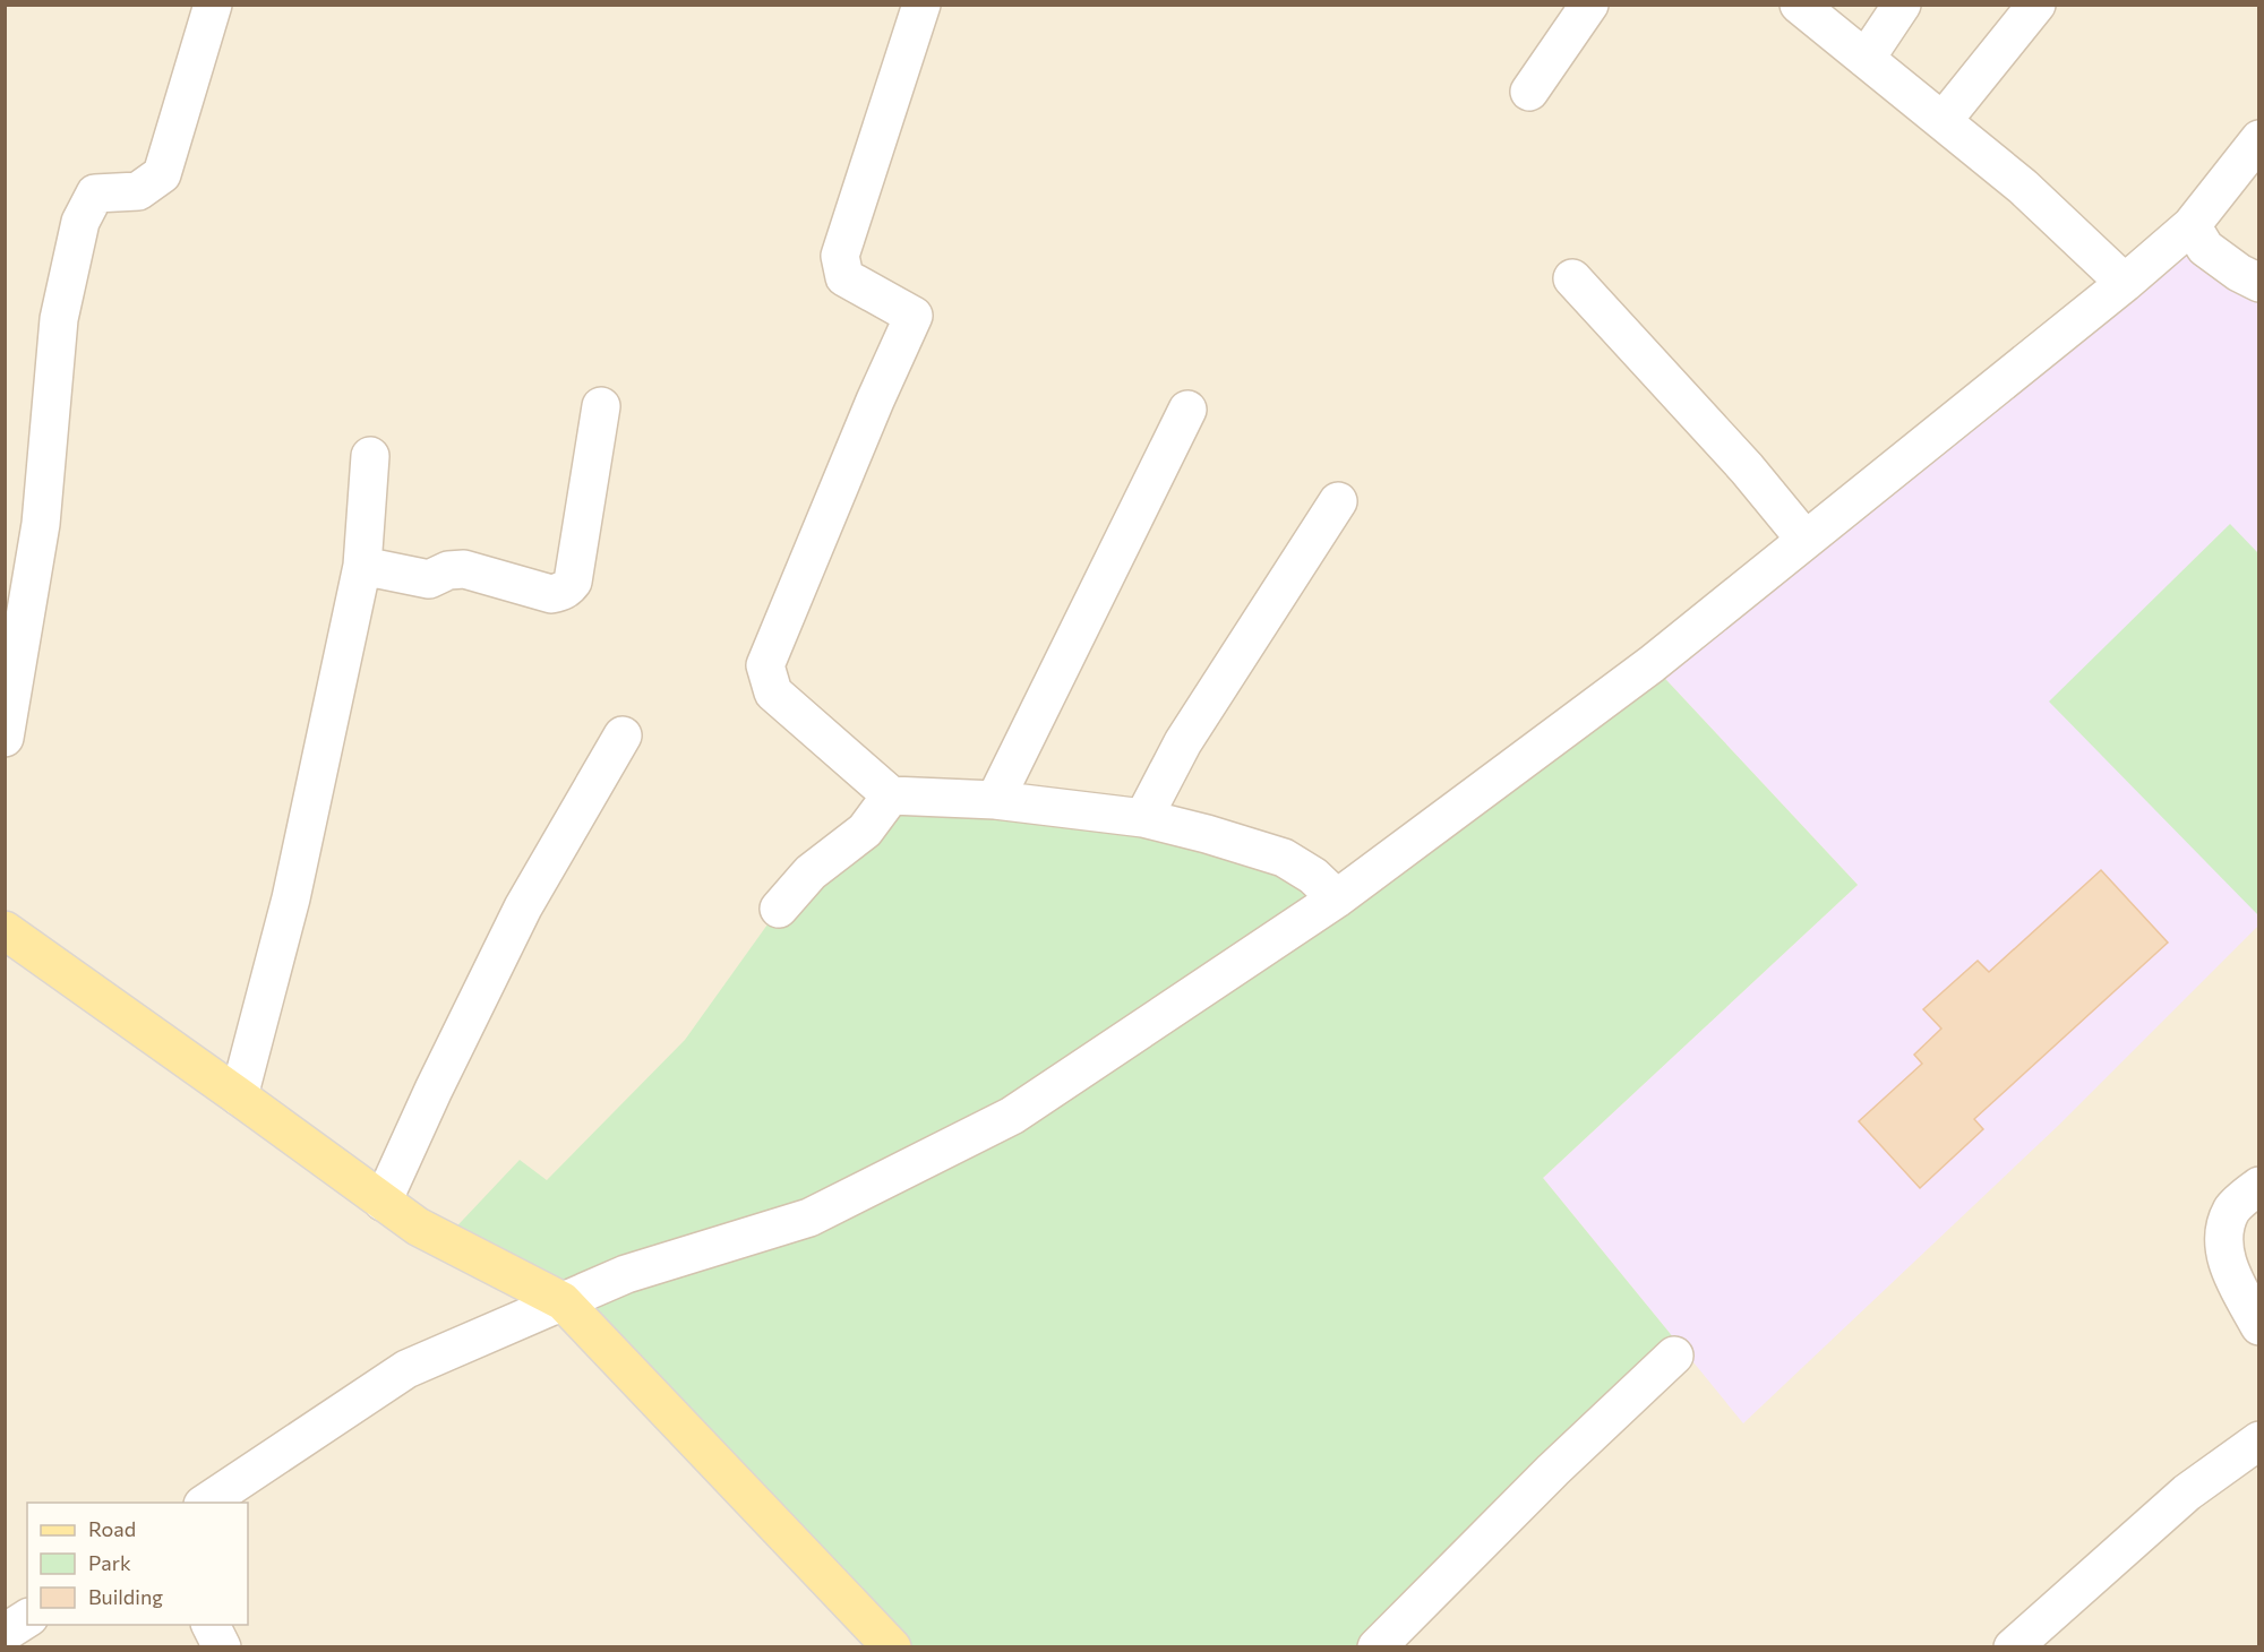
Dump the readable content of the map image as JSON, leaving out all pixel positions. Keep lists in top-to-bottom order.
{
  "legend": ["Road", "Park", "Building"]
}
